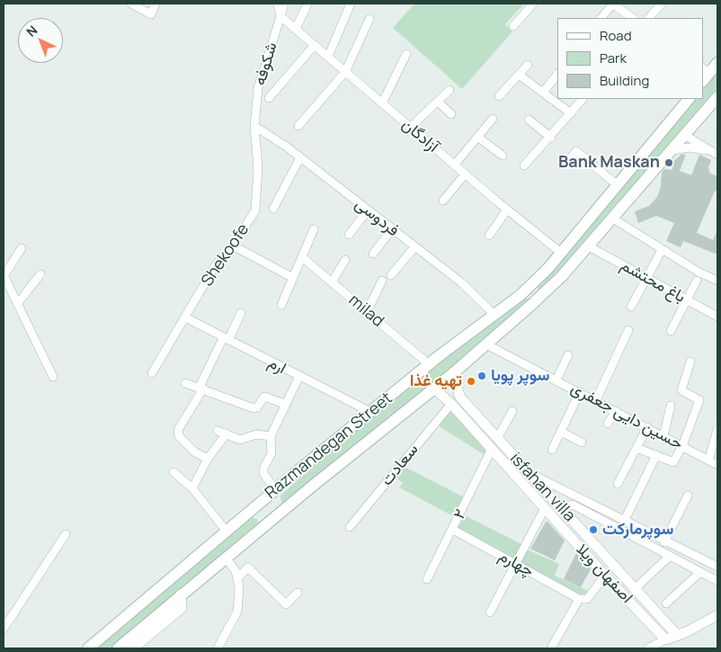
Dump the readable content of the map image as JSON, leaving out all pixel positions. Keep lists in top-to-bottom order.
{
  "streets": {
    "main road": ["Razmandegan Street"],
    "street": [
      "شکوفه",
      "آزادگان",
      "فردوسی",
      "Shekoofe",
      "باغ محتشم",
      "milad",
      "ارم",
      "حسین دایی جعفری",
      "سعادت",
      "isfahan villa",
      "۲",
      "چهارم",
      "اصفهان ویلا"
    ]
  },
  "crossings": [
    ["شکوفه", "آزادگان"],
    ["شکوفه", "فردوسی"],
    ["شکوفه", "Shekoofe"],
    ["آزادگان", "Razmandegan Street"],
    ["فردوسی", "Shekoofe"],
    ["فردوسی", "Razmandegan Street"],
    ["Shekoofe", "ارم"],
    ["باغ محتشم", "Razmandegan Street"],
    ["milad", "Razmandegan Street"],
    ["ارم", "Razmandegan Street"],
    ["حسین دایی جعفری", "Razmandegan Street"],
    ["Razmandegan Street", "isfahan villa"],
    ["Razmandegan Street", "اصفهان ویلا"],
    ["سعادت", "اصفهان ویلا"],
    ["۲", "چهارم"],
    ["۲", "اصفهان ویلا"]
  ],
  "places": [
    "Bank Maskan",
    "سوپر پویا",
    "تهیه غذا",
    "سوپرمارکت"
  ],
  "legend": ["Road", "Park", "Building"],
  "north": "top left"
}
